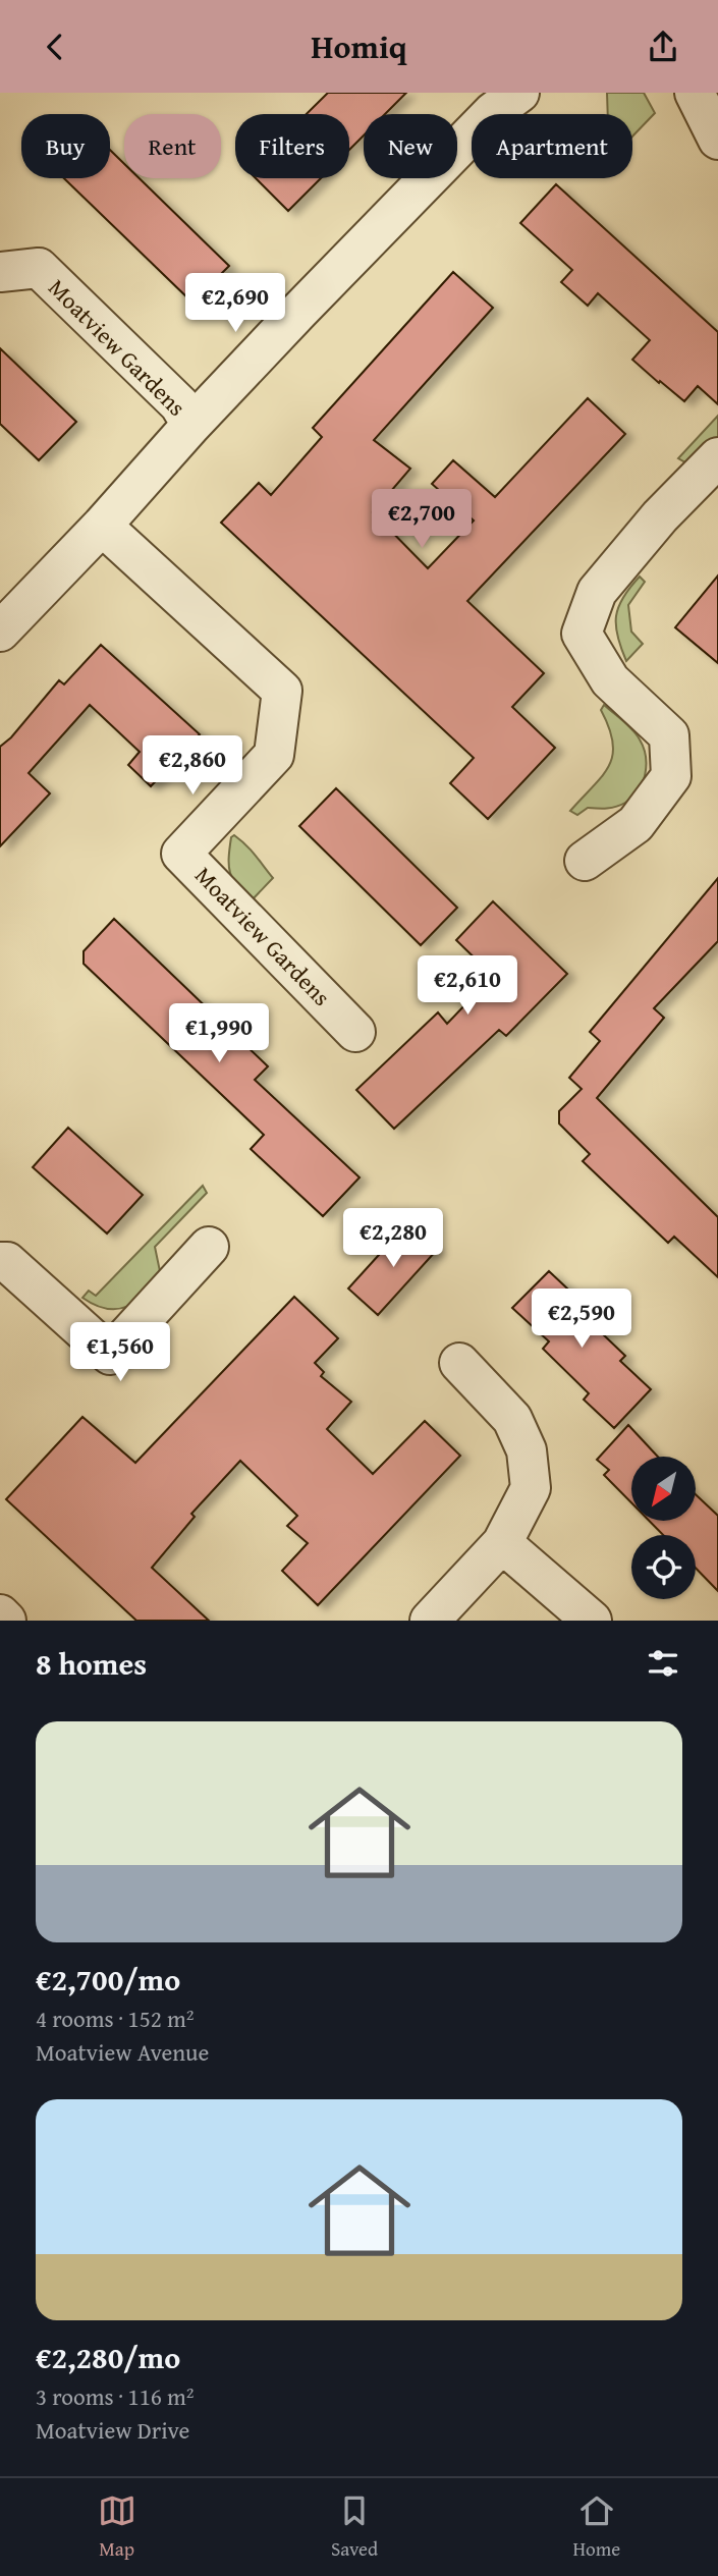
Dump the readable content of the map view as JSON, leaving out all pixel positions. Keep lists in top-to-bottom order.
{
  "streets": {
    "street": ["Moatview Gardens"]
  },
  "north": "bottom left",
  "page": {
    "header": "Homiq",
    "chip": [
      "Buy",
      "Rent",
      "Filters",
      "New",
      "Apartment"
    ],
    "price": [
      "€2,690",
      "€2,700",
      "€2,860",
      "€2,610",
      "€1,990",
      "€2,280",
      "€2,590",
      "€1,560"
    ],
    "heading": "8 homes",
    "list": [
      {
        "name": "€2,700/mo",
        "note": "4 rooms · 152 m² · Moatview Avenue"
      },
      {
        "name": "€2,280/mo",
        "note": "3 rooms · 116 m² · Moatview Drive"
      }
    ],
    "tabs": ["Map", "Saved", "Home"]
  }
}
